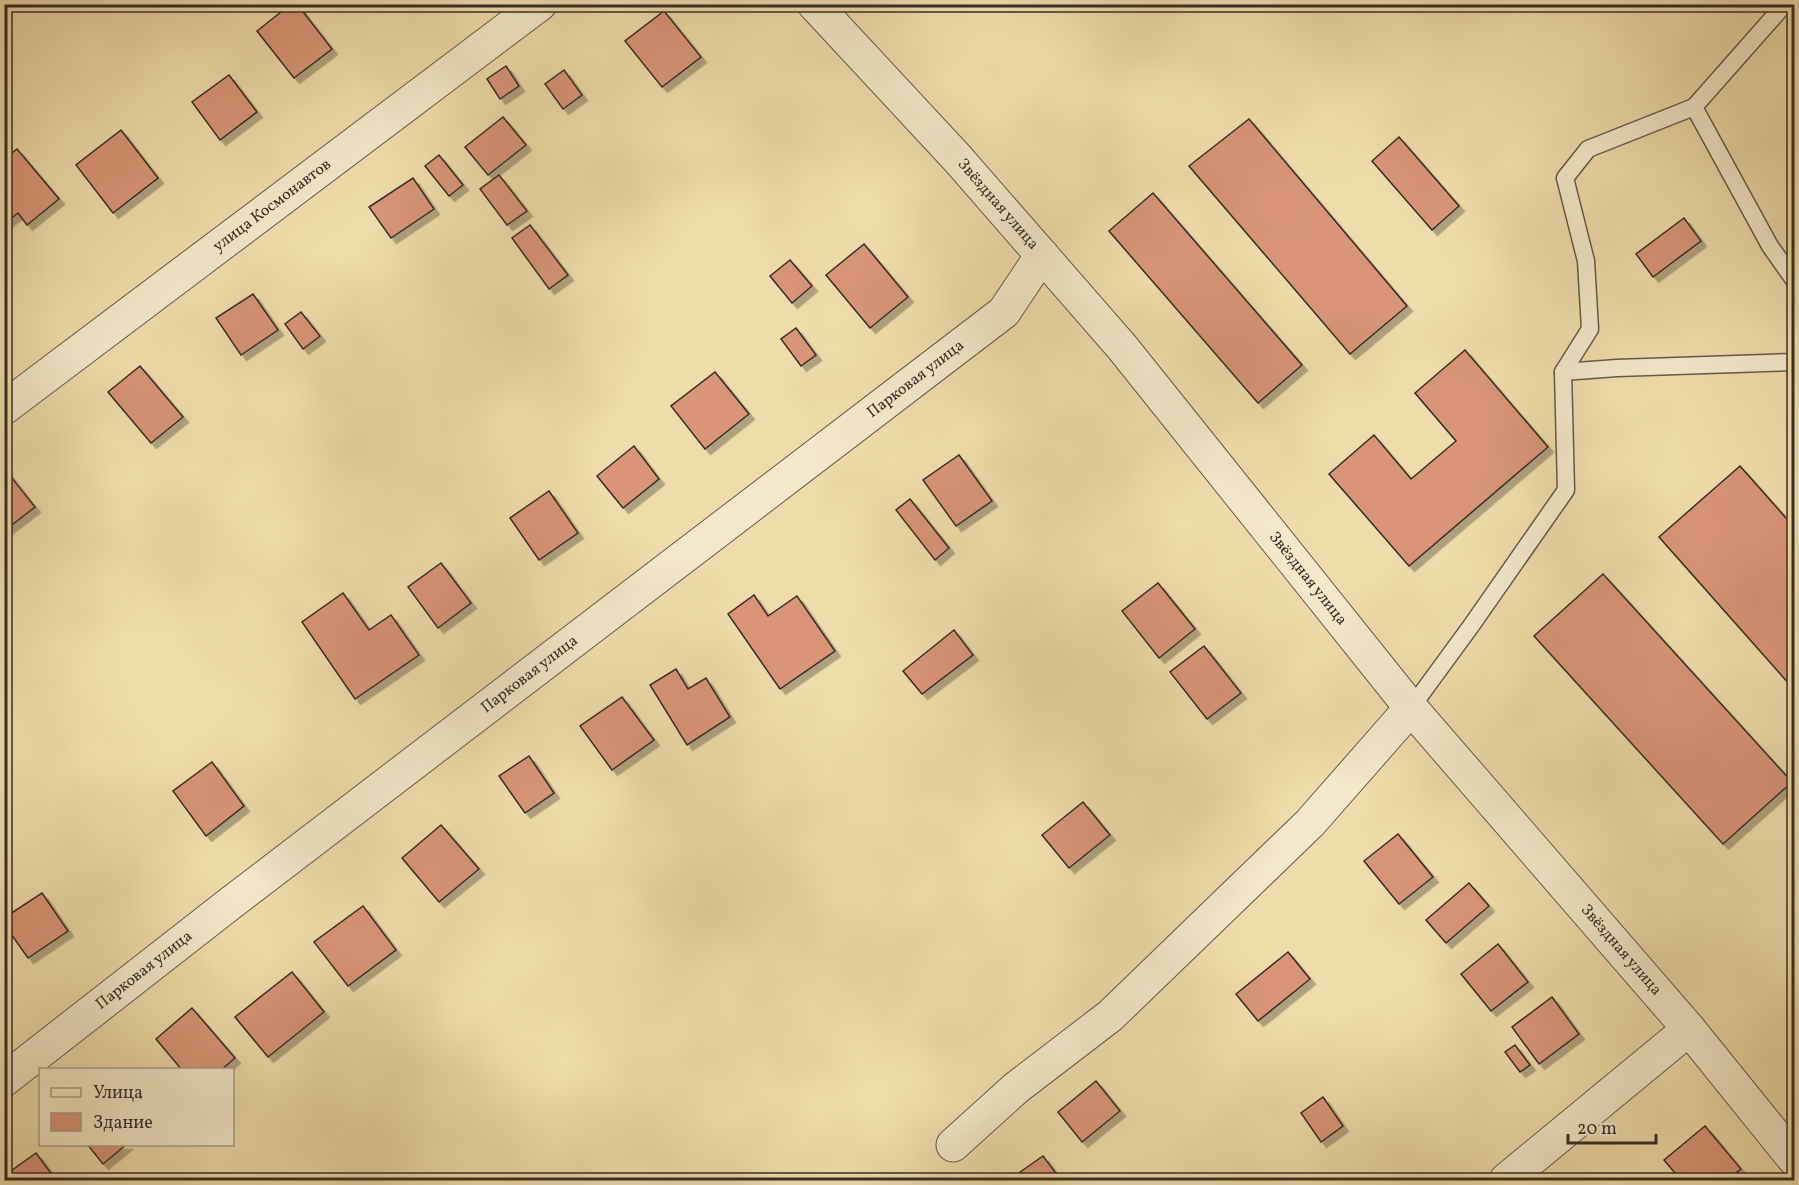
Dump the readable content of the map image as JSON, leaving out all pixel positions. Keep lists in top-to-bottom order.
{
  "streets": {
    "street": ["Звёздная улица", "улица Космонавтов", "Парковая улица"]
  },
  "crossings": [
    ["Звёздная улица", "Парковая улица"]
  ],
  "legend": ["Улица", "Здание"],
  "scale_bar": "20 m"
}
